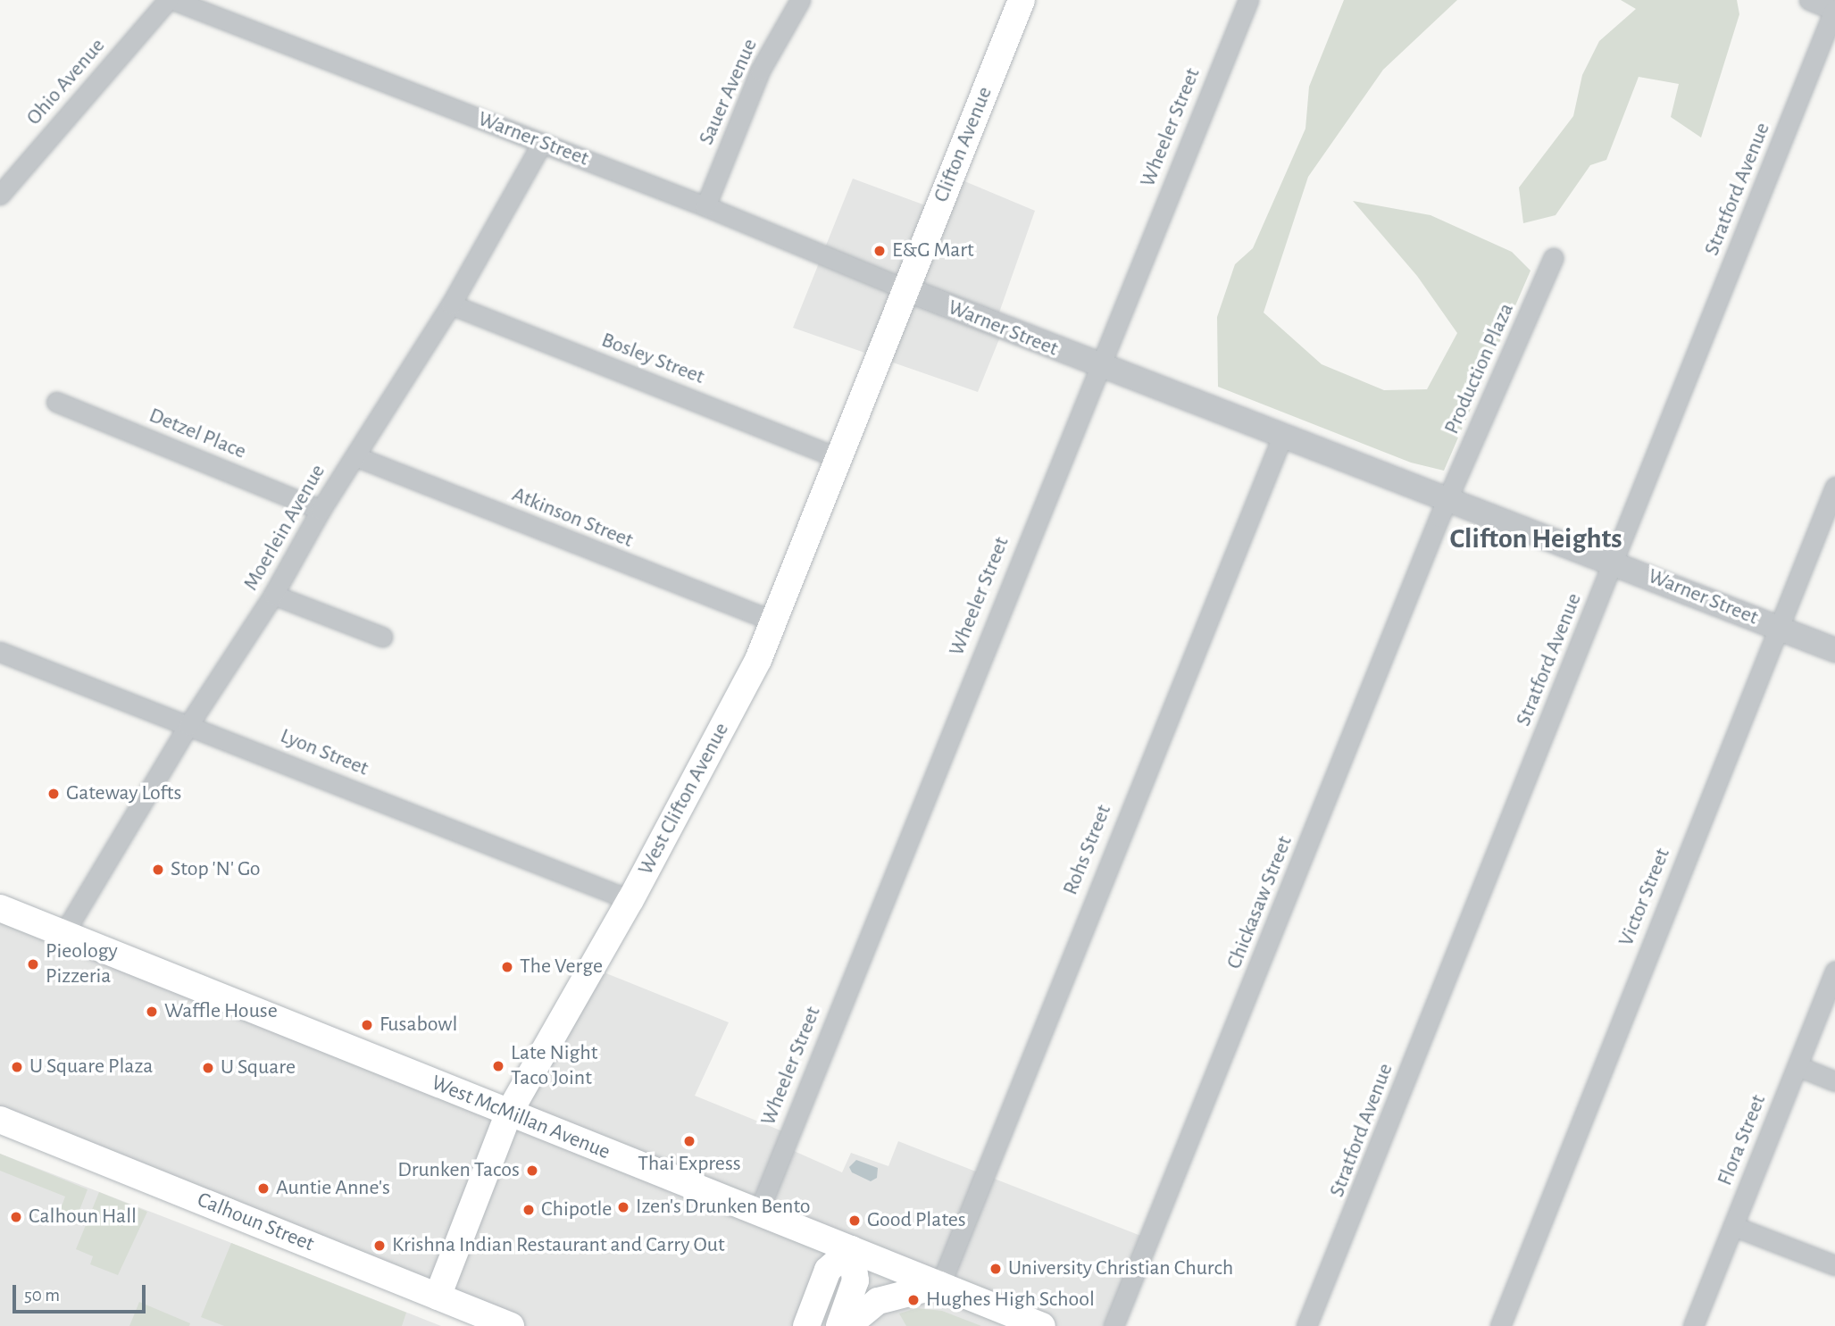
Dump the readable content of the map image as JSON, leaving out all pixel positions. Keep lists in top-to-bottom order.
{
  "streets": {
    "main road": [
      "Clifton Avenue",
      "West Clifton Avenue",
      "West McMillan Avenue",
      "Calhoun Street"
    ],
    "street": [
      "Ohio Avenue",
      "Sauer Avenue",
      "Wheeler Street",
      "Warner Street",
      "Stratford Avenue",
      "Bosley Street",
      "Production Plaza",
      "Detzel Place",
      "Atkinson Street",
      "Moerlein Avenue",
      "Lyon Street",
      "Rohs Street",
      "Victor Street",
      "Chickasaw Street",
      "Flora Street"
    ]
  },
  "crossings": [
    ["Sauer Avenue", "Warner Street"],
    ["Wheeler Street", "Warner Street"],
    ["Wheeler Street", "West McMillan Avenue"],
    ["Warner Street", "Clifton Avenue"],
    ["Warner Street", "Stratford Avenue"],
    ["Warner Street", "Production Plaza"],
    ["Warner Street", "Moerlein Avenue"],
    ["Warner Street", "West Clifton Avenue"],
    ["Warner Street", "Rohs Street"],
    ["Warner Street", "Victor Street"],
    ["Warner Street", "Chickasaw Street"],
    ["Clifton Avenue", "West Clifton Avenue"],
    ["Bosley Street", "Moerlein Avenue"],
    ["Bosley Street", "West Clifton Avenue"],
    ["Production Plaza", "Chickasaw Street"],
    ["Detzel Place", "Moerlein Avenue"],
    ["Atkinson Street", "Moerlein Avenue"],
    ["Atkinson Street", "West Clifton Avenue"],
    ["Moerlein Avenue", "Lyon Street"],
    ["Moerlein Avenue", "West McMillan Avenue"],
    ["Lyon Street", "West Clifton Avenue"],
    ["West Clifton Avenue", "West McMillan Avenue"],
    ["West Clifton Avenue", "Calhoun Street"],
    ["Rohs Street", "West McMillan Avenue"]
  ],
  "districts": ["Clifton Heights"],
  "places": [
    "E&G Mart",
    "Gateway Lofts",
    "Stop 'N' Go",
    "Pieology Pizzeria",
    "The Verge",
    "Waffle House",
    "Fusabowl",
    "Late Night Taco Joint",
    "U Square Plaza",
    "U Square",
    "Thai Express",
    "Drunken Tacos",
    "Auntie Anne's",
    "Izen's Drunken Bento",
    "Chipotle",
    "Calhoun Hall",
    "Good Plates",
    "Krishna Indian Restaurant and Carry Out",
    "University Christian Church",
    "Hughes High School"
  ],
  "scale_bar": "50 m"
}
